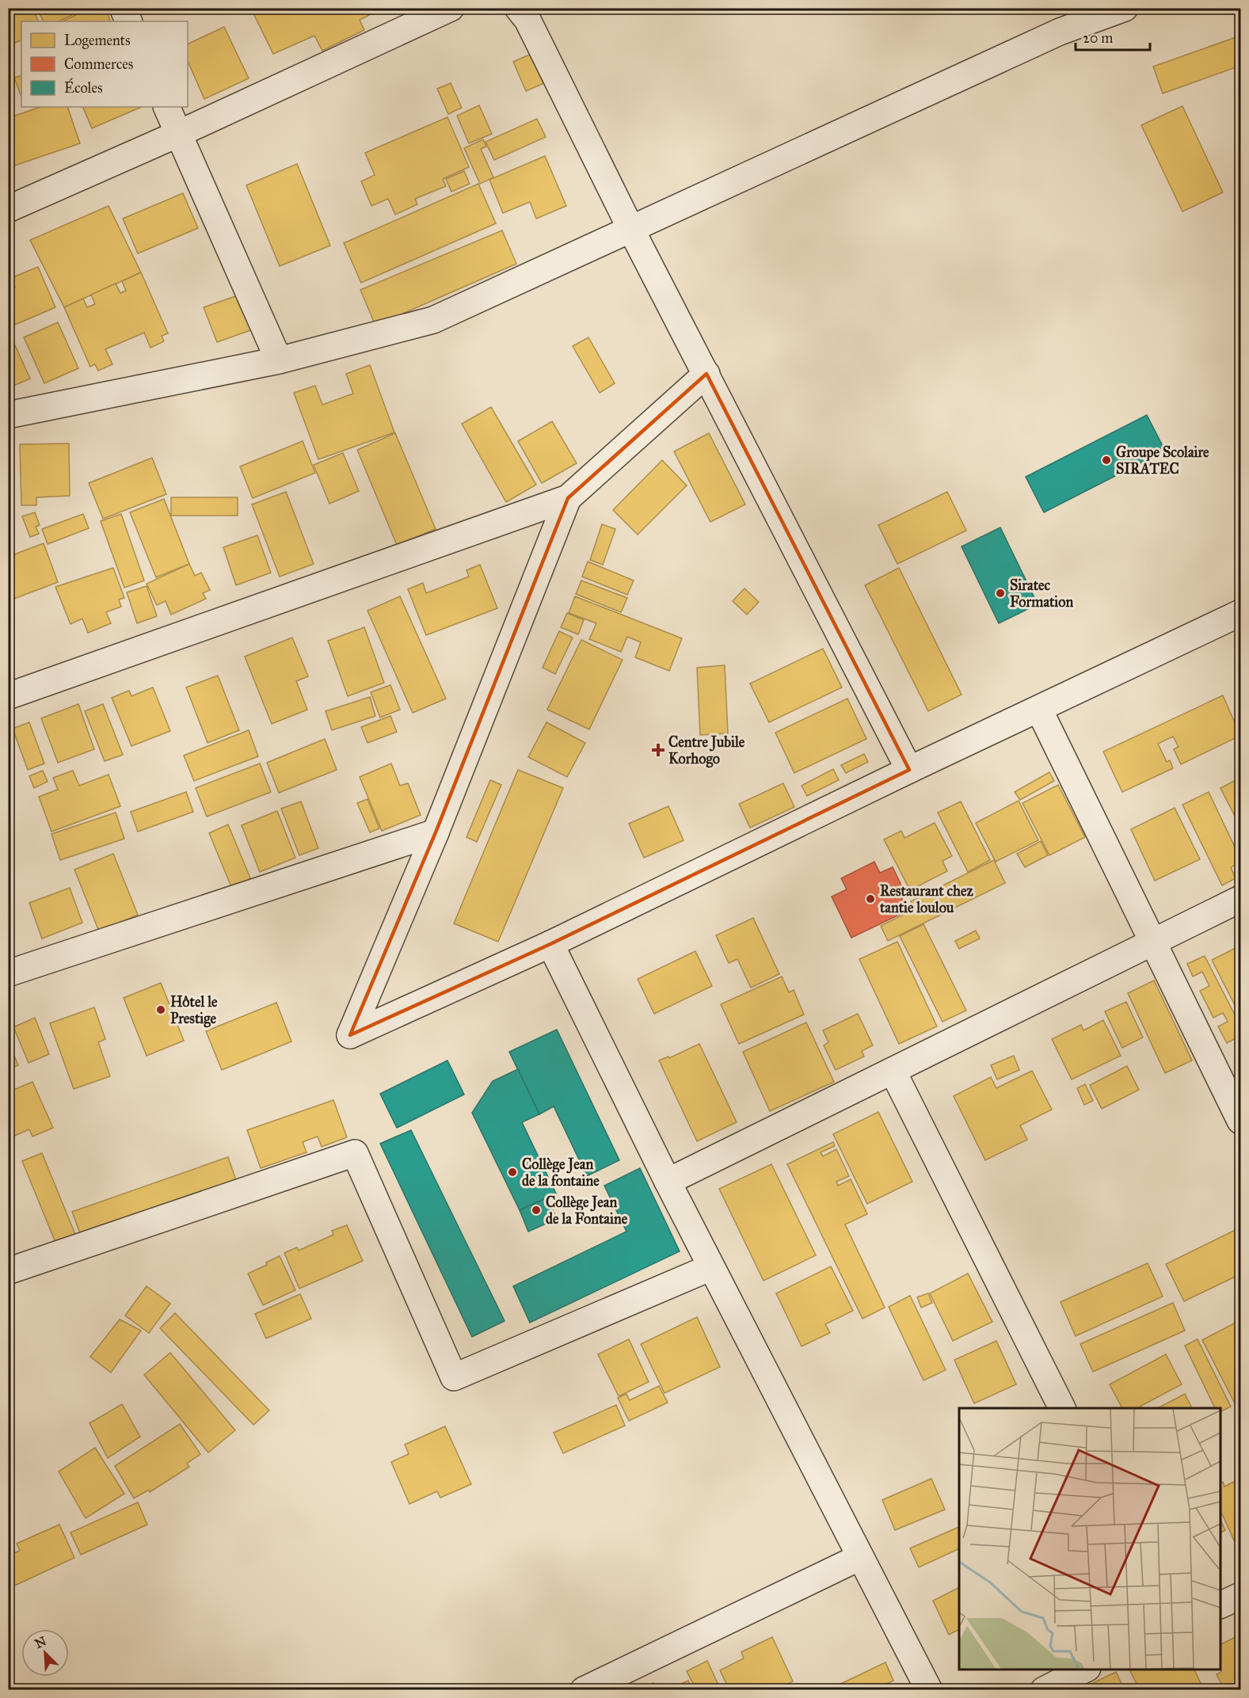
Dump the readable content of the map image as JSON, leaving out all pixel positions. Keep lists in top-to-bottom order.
{
  "places": {
    "other": [
      "Groupe Scolaire SIRATEC",
      "Siratec Formation",
      "Restaurant chez tantie loulou",
      "Hôtel le Prestige",
      "Collège Jean de la fontaine",
      "Collège Jean de la Fontaine"
    ],
    "health": ["Centre Jubile Korhogo"]
  },
  "legend": ["Logements", "Commerces", "Écoles"],
  "scale_bar": "20 m",
  "north": "top left"
}
